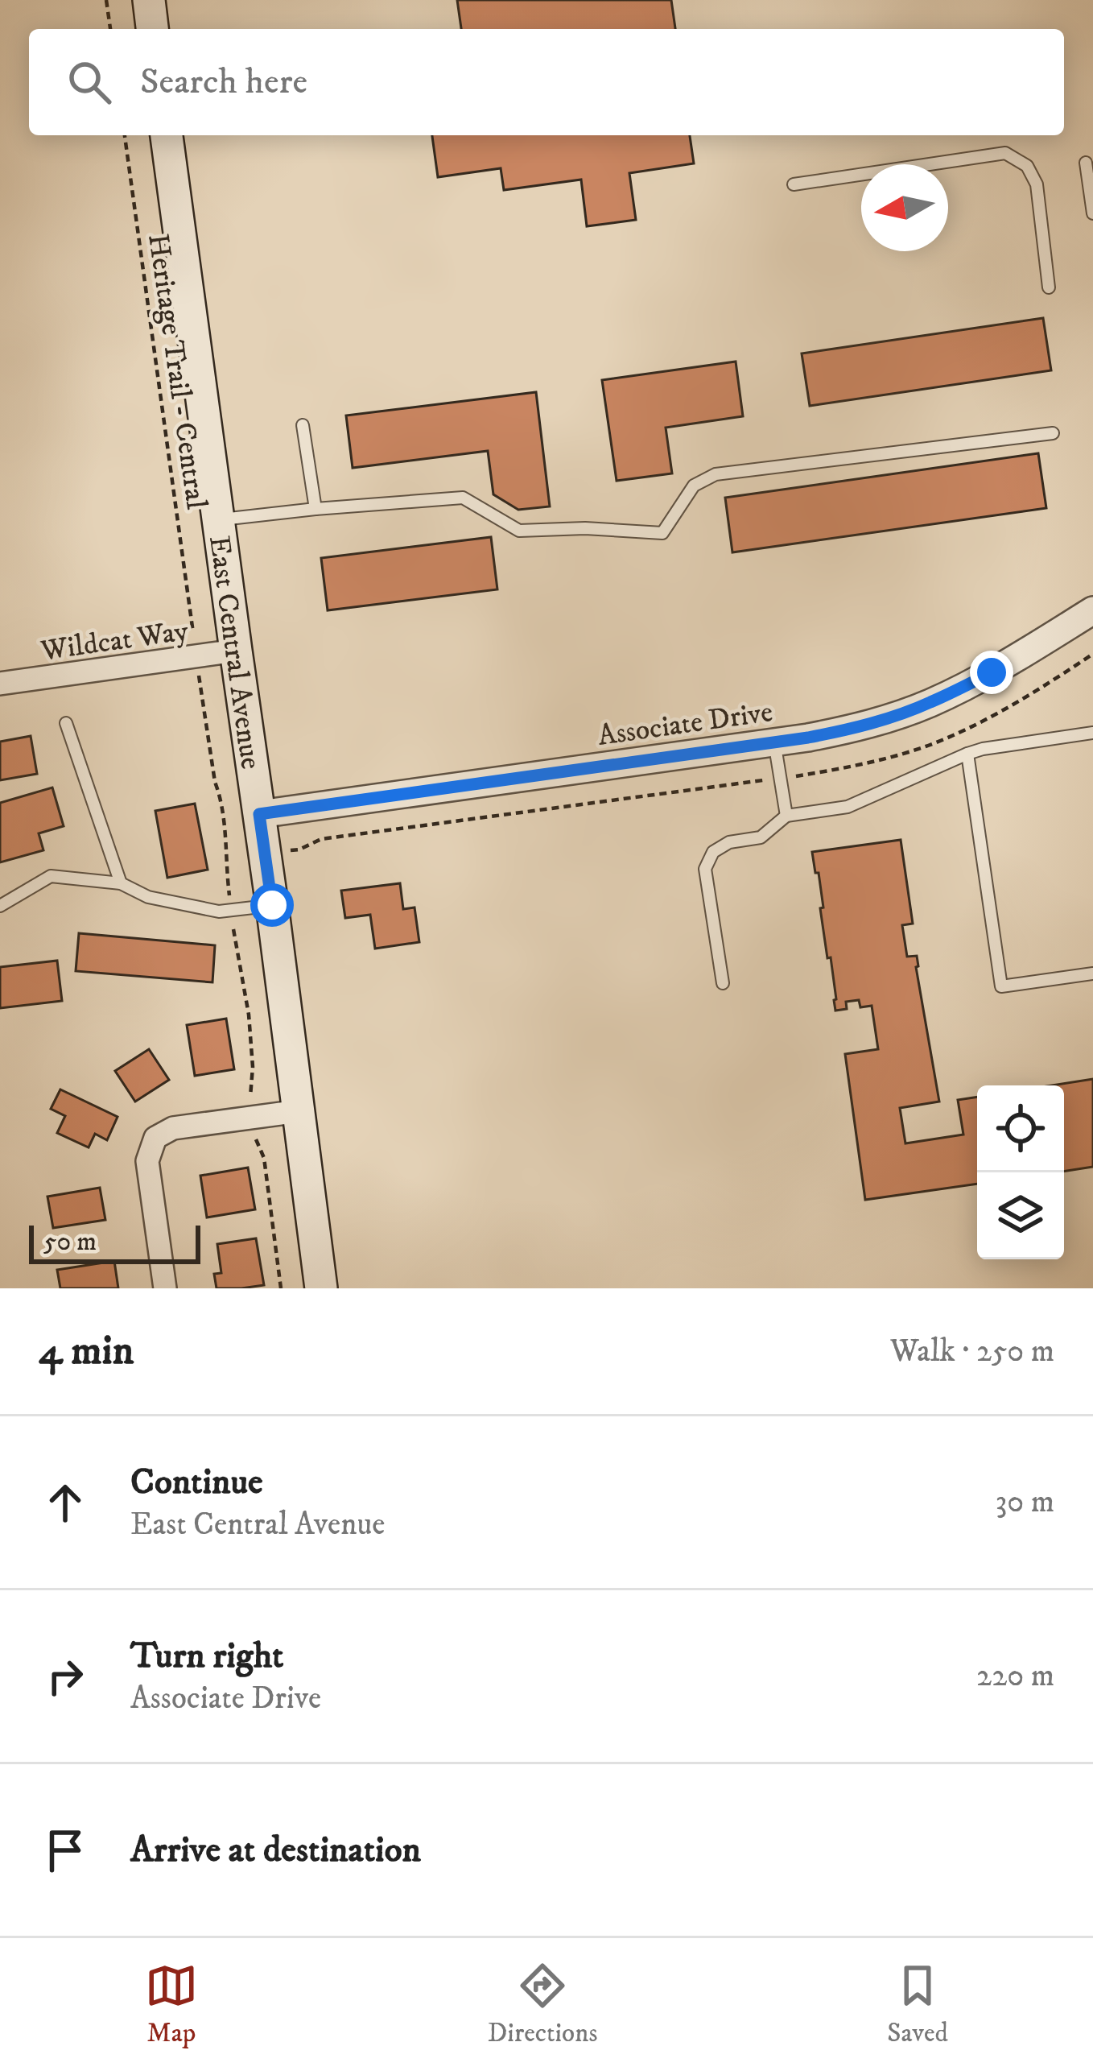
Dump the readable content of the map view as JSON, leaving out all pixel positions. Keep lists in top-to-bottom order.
{
  "streets": {
    "main road": ["East Central Avenue"],
    "street": ["Wildcat Way", "Associate Drive"],
    "path": ["Heritage Trail - Central"]
  },
  "crossings": [
    ["Wildcat Way", "East Central Avenue"],
    ["East Central Avenue", "Associate Drive"]
  ],
  "scale_bar": "50 m",
  "north": "left",
  "page": {
    "search": "Search here",
    "scale": "50 m",
    "heading": ["4 min", "Walk · 250 m"],
    "list": [
      ["Continue", "East Central Avenue", "30 m"],
      ["Turn right", "Associate Drive", "220 m"],
      "Arrive at destination"
    ],
    "nav": ["Map", "Directions", "Saved"]
  }
}
